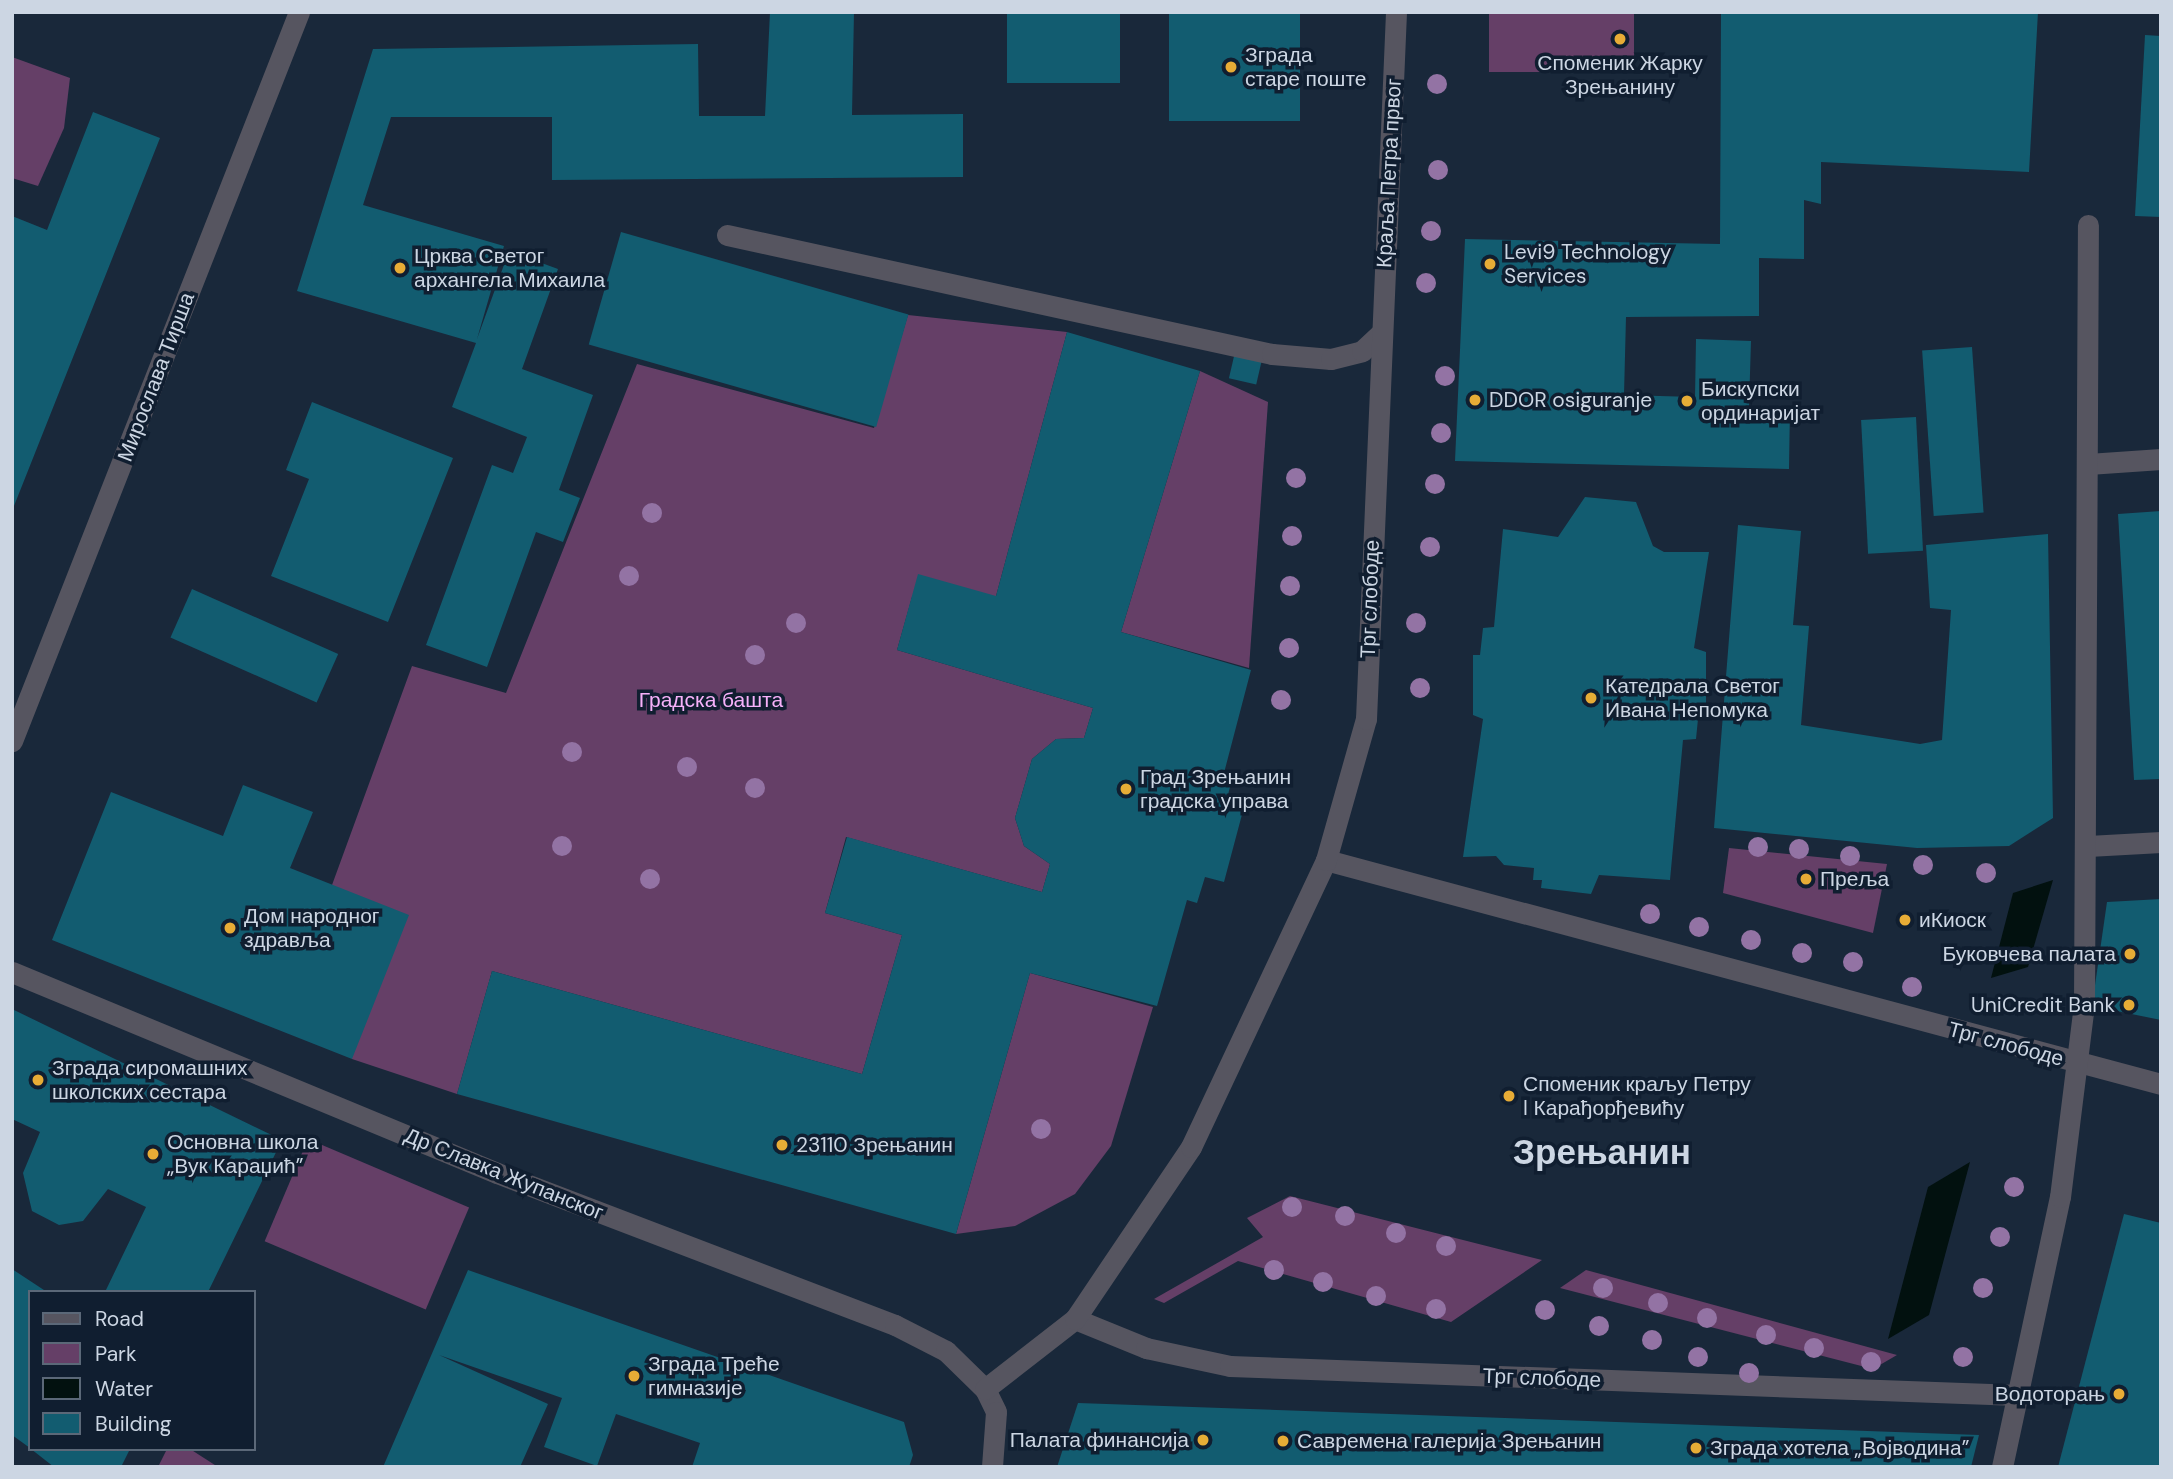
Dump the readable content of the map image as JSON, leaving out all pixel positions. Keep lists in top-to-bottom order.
{
  "streets": {
    "street": [
      "Краља Петра првог",
      "Мирослава Тирша",
      "Трг слободе",
      "Др Славка Жупанског"
    ]
  },
  "crossings": [
    ["Краља Петра првог", "Трг слободе"],
    ["Трг слободе", "Др Славка Жупанског"]
  ],
  "districts": ["Зрењанин"],
  "parks": ["Градска башта"],
  "places": [
    "Споменик Жарку Зрењанину",
    "Зграда старе поште",
    "Levi9 Technology Services",
    "Црква Светог архангела Михаила",
    "DDOR osiguranje",
    "Бискупски ординаријат",
    "Катедрала Светог Ивана Непомука",
    "Град Зрењанин градска управа",
    "Преља",
    "иКиоск",
    "Дом народног здравља",
    "Буковчева палата",
    "UniCredit Bank",
    "Зграда сиромашних школских сестара",
    "Споменик краљу Петру I Карађорђевићу",
    "23110 Зрењанин",
    "Основна школа „Вук Караџић”",
    "Зграда Треће гимназије",
    "Водоторањ",
    "Палата финансија",
    "Савремена галерија Зрењанин",
    "Зграда хотела „Војводина”"
  ],
  "legend": [
    "Road",
    "Park",
    "Water",
    "Building"
  ]
}
